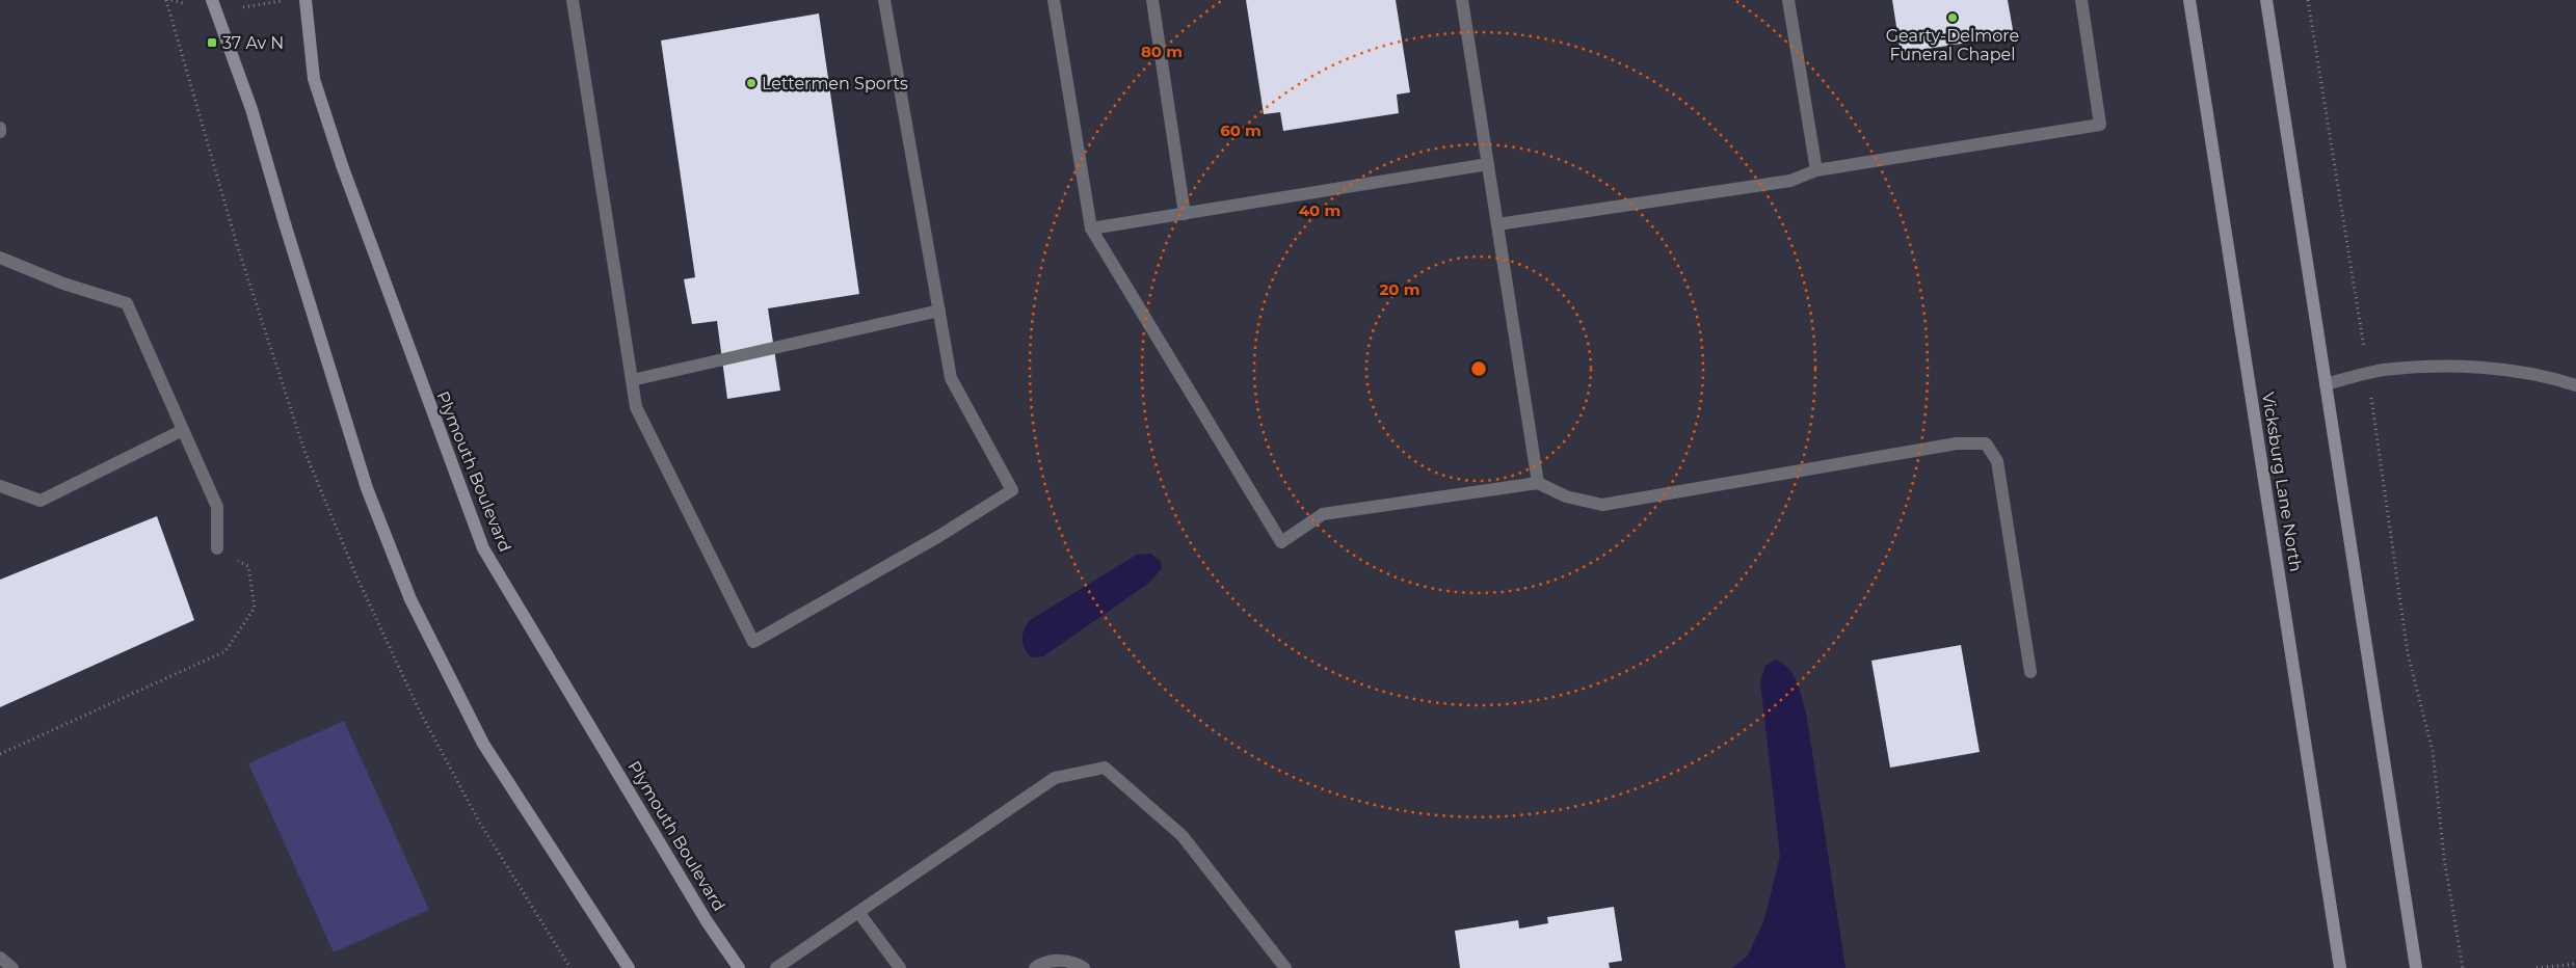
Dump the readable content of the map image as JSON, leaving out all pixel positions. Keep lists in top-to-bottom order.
{
  "streets": {
    "street": ["Plymouth Boulevard", "Vicksburg Lane North"]
  },
  "places": {
    "other": ["Gearty-Delmore Funeral Chapel", "Lettermen Sports"],
    "transit": ["37 Av N"]
  },
  "rings": [
    "80 m",
    "60 m",
    "40 m",
    "20 m"
  ]
}
